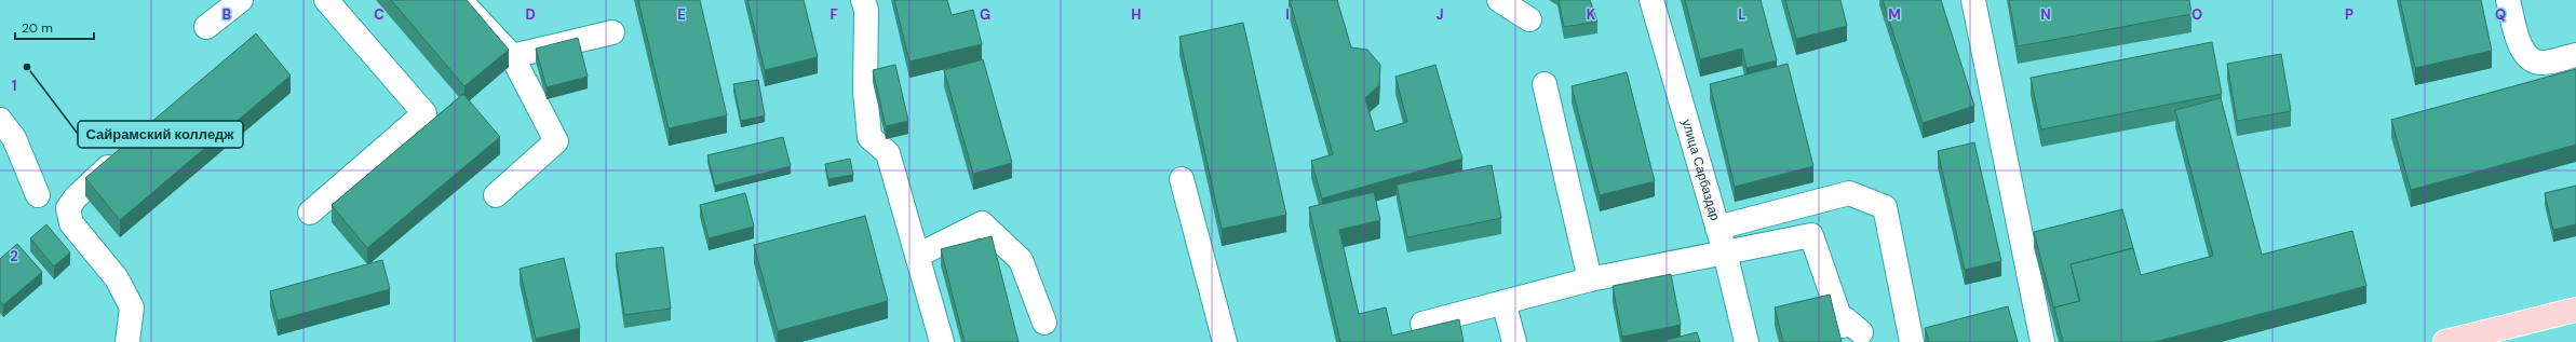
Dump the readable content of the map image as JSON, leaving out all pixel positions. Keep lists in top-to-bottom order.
{
  "streets": {
    "street": ["улица Сарбаздар"]
  },
  "places": ["Сайрамский колледж"],
  "scale_bar": "20 m",
  "grid": {
    "columns": [
      "B",
      "C",
      "D",
      "E",
      "F",
      "G",
      "H",
      "I",
      "J",
      "K",
      "L",
      "M",
      "N",
      "O",
      "P",
      "Q"
    ],
    "rows": ["1", "2"]
  }
}
